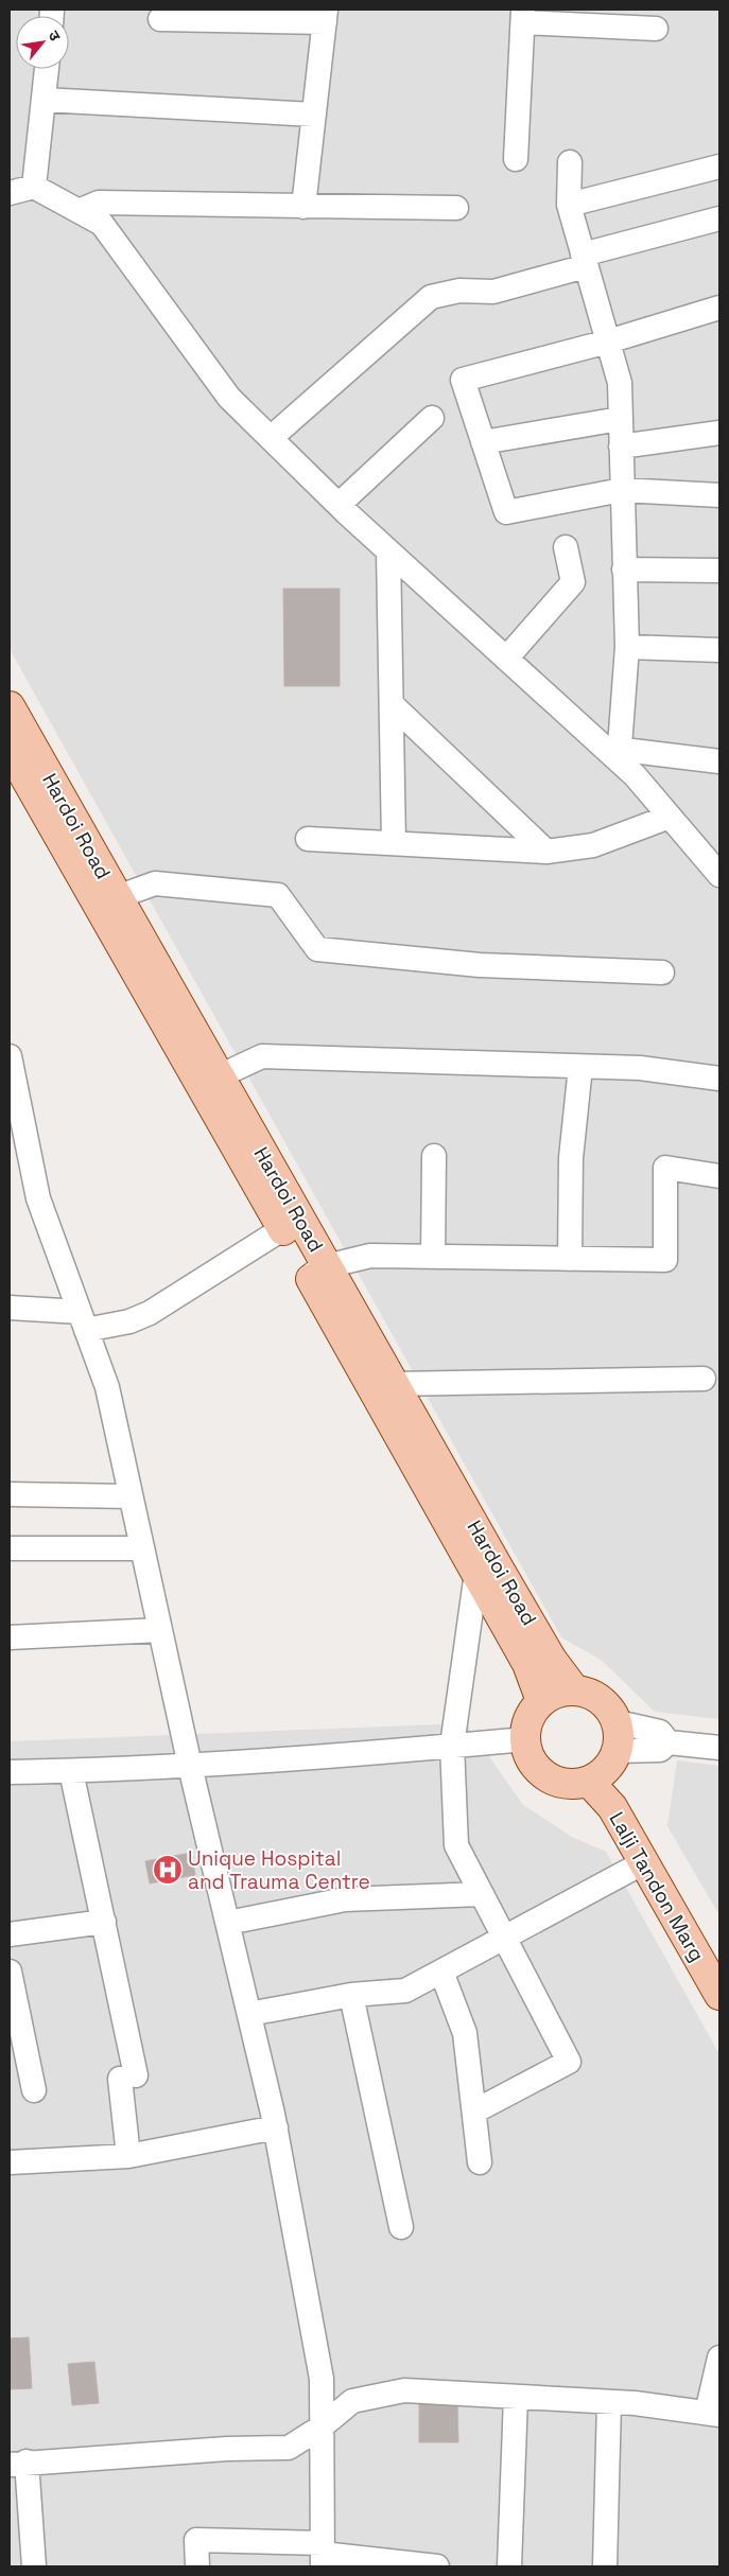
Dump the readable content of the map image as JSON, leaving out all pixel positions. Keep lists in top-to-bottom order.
{
  "streets": {
    "main road": ["Hardoi Road", "Lalji Tandon Marg"]
  },
  "crossings": [
    ["Hardoi Road", "Lalji Tandon Marg"]
  ],
  "places": {
    "hospital": ["Unique Hospital and Trauma Centre"]
  },
  "north": "top right"
}
